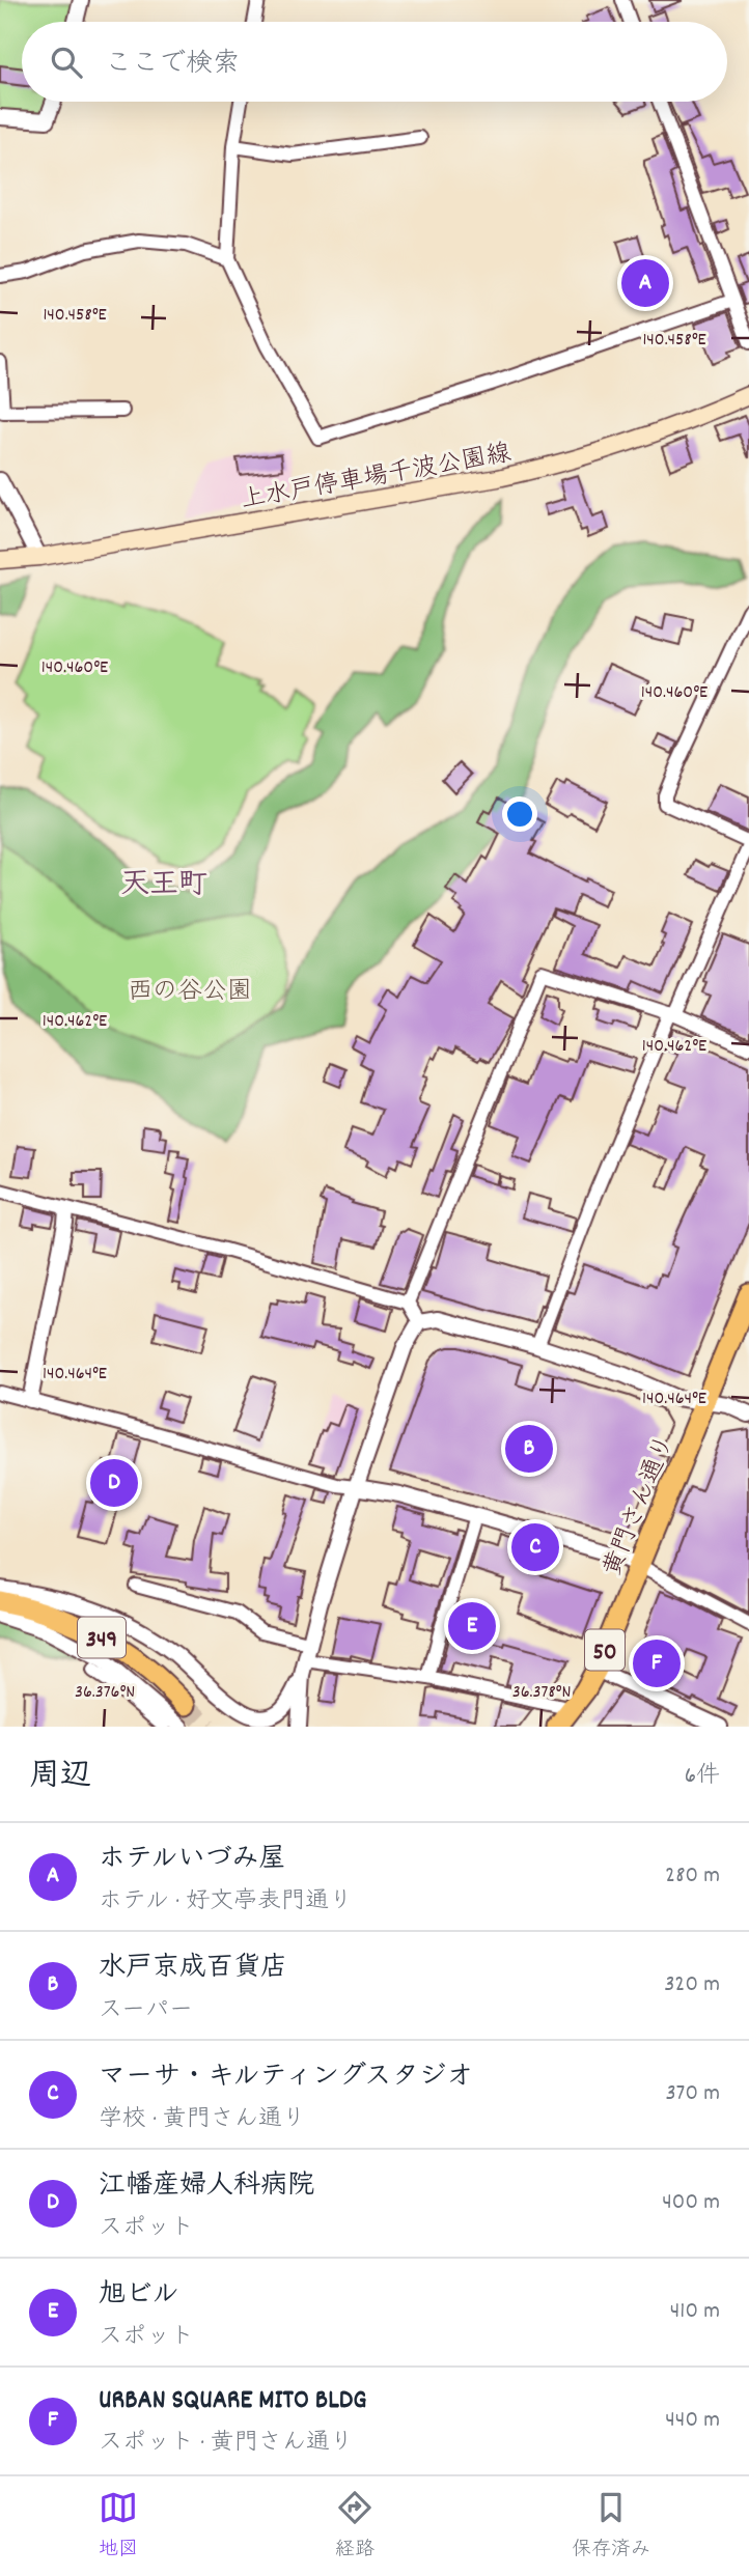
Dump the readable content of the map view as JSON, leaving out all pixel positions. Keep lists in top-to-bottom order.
{
  "streets": {
    "highway": ["黄門さん通り", "349", "50"],
    "main road": ["上水戸停車場千波公園線"]
  },
  "districts": ["天王町"],
  "parks": ["西の谷公園"],
  "page": {
    "search": "ここで検索",
    "pins": [
      "A",
      "B",
      "D",
      "C",
      "E",
      "F"
    ],
    "heading": ["周辺", "6件"],
    "list": [
      {
        "mark": "A",
        "name": "ホテルいづみ屋",
        "note": "ホテル · 好文亭表門通り",
        "value": "280 m"
      },
      {
        "mark": "B",
        "name": "水戸京成百貨店",
        "note": "スーパー",
        "value": "320 m"
      },
      {
        "mark": "C",
        "name": "マーサ・キルティングスタジオ",
        "note": "学校 · 黄門さん通り",
        "value": "370 m"
      },
      {
        "mark": "D",
        "name": "江幡産婦人科病院",
        "note": "スポット",
        "value": "400 m"
      },
      {
        "mark": "E",
        "name": "旭ビル",
        "note": "スポット",
        "value": "410 m"
      },
      {
        "mark": "F",
        "name": "URBAN SQUARE MITO BLDG",
        "note": "スポット · 黄門さん通り",
        "value": "440 m"
      }
    ],
    "nav": ["地図", "経路", "保存済み"]
  },
  "coordinates": [
    "140.458°E",
    "140.460°E",
    "140.462°E",
    "140.464°E",
    "36.376°N",
    "36.378°N"
  ]
}
